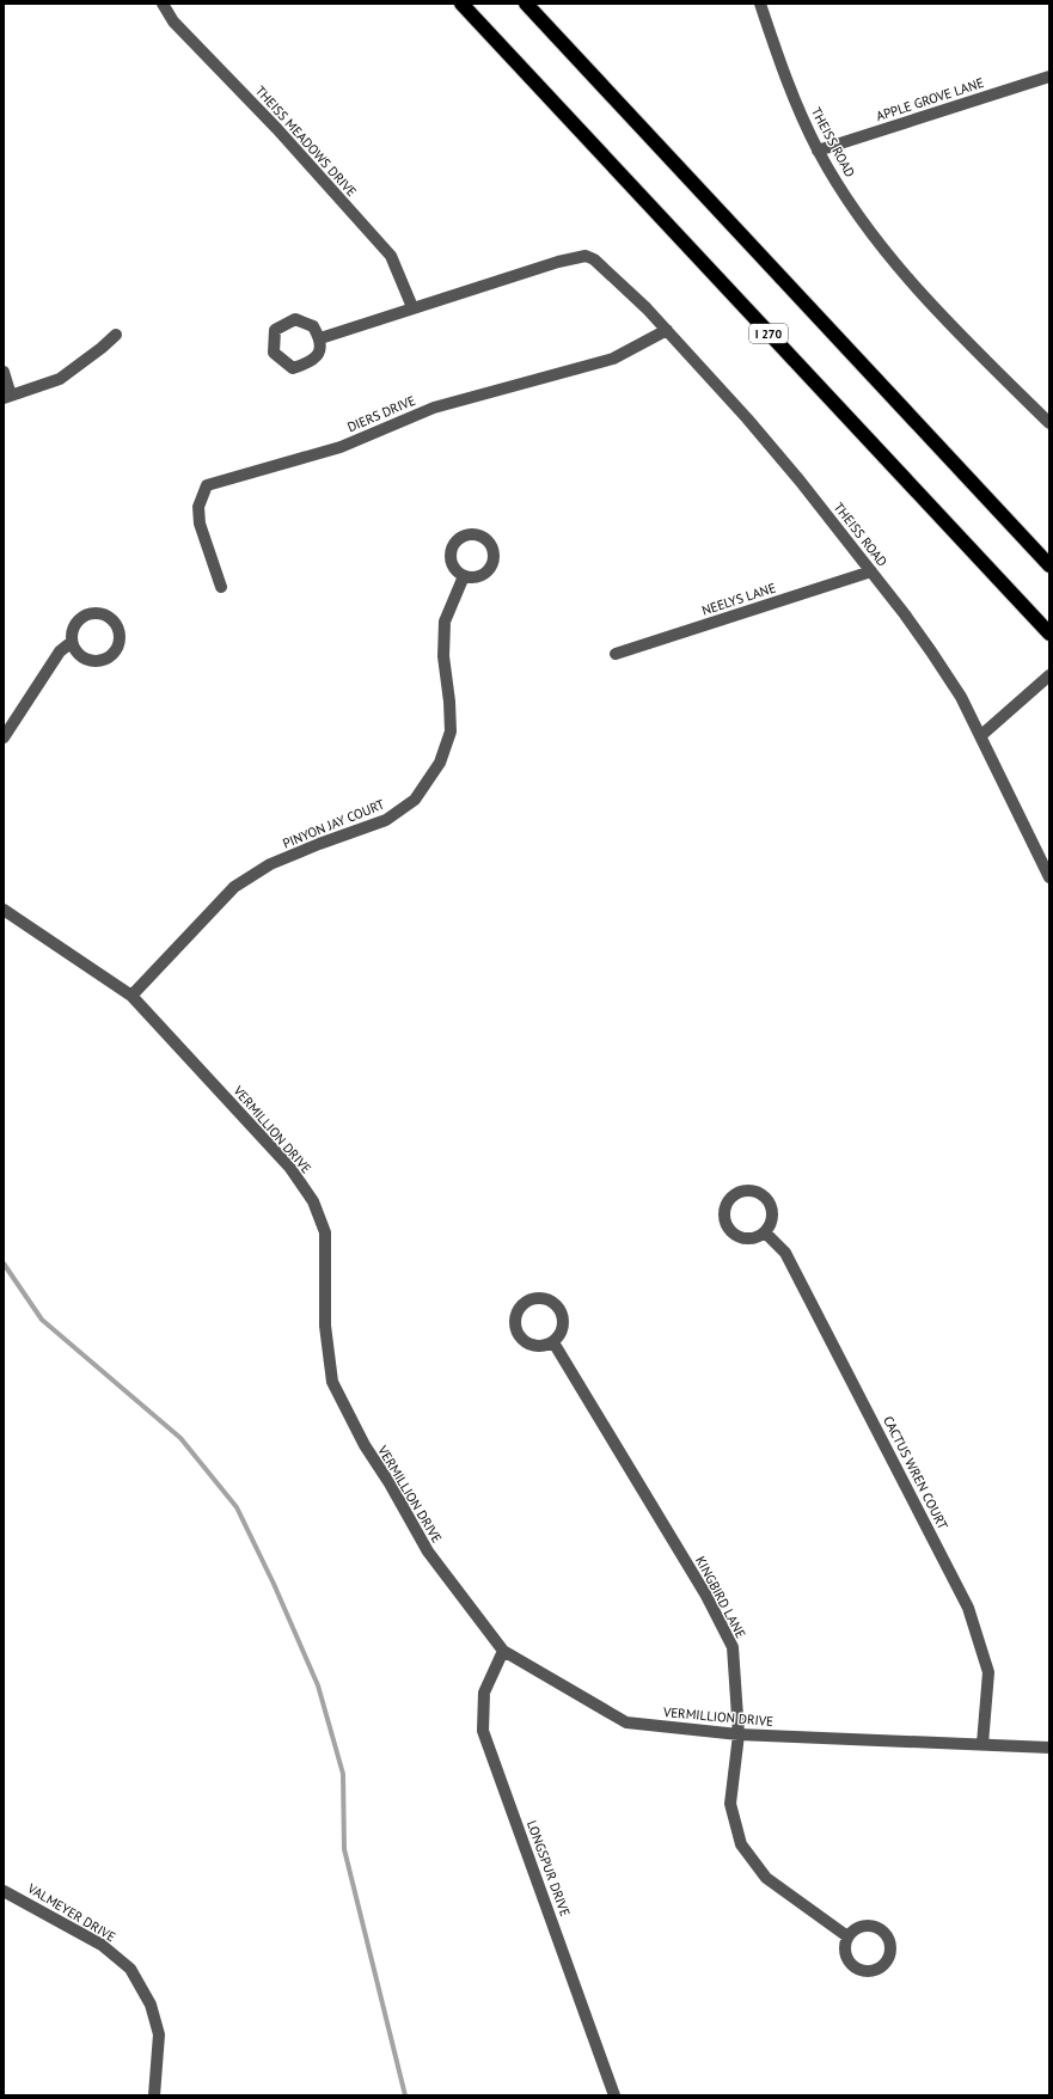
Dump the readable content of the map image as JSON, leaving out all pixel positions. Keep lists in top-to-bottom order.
{
  "streets": {
    "highway": ["I 270"],
    "street": [
      "APPLE GROVE LANE",
      "THEISS MEADOWS DRIVE",
      "THEISS ROAD",
      "DIERS DRIVE",
      "NEELYS LANE",
      "PINYON JAY COURT",
      "VERMILLION DRIVE",
      "CACTUS WREN COURT",
      "KINGBIRD LANE",
      "LONGSPUR DRIVE",
      "VALMEYER DRIVE"
    ]
  },
  "crossings": [
    ["APPLE GROVE LANE", "THEISS ROAD"],
    ["THEISS MEADOWS DRIVE", "THEISS ROAD"],
    ["THEISS ROAD", "DIERS DRIVE"],
    ["THEISS ROAD", "NEELYS LANE"],
    ["PINYON JAY COURT", "VERMILLION DRIVE"],
    ["VERMILLION DRIVE", "CACTUS WREN COURT"],
    ["VERMILLION DRIVE", "KINGBIRD LANE"],
    ["VERMILLION DRIVE", "LONGSPUR DRIVE"]
  ]
}
